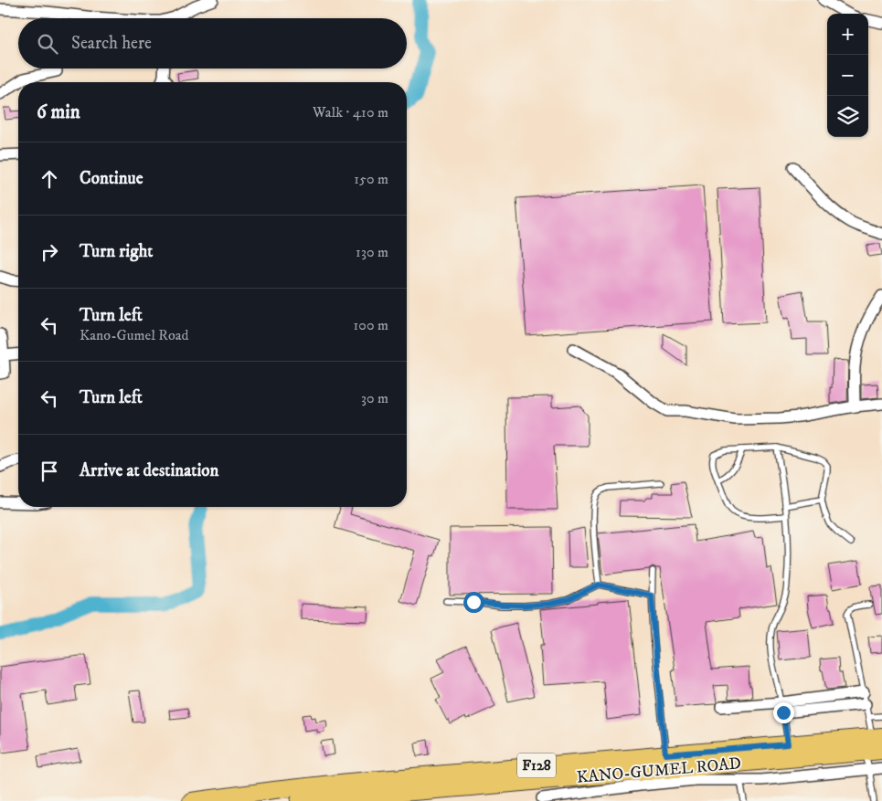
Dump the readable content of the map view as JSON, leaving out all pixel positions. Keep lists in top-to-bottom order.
{
  "streets": {
    "main road": ["F128", "KANO-GUMEL ROAD"]
  },
  "page": {
    "map_buttons": ["+", "−"],
    "search": "Search here",
    "heading": ["6 min", "Walk · 410 m"],
    "list": [
      ["Continue", "150 m"],
      ["Turn right", "130 m"],
      ["Turn left", "Kano-Gumel Road", "100 m"],
      ["Turn left", "30 m"],
      "Arrive at destination"
    ]
  }
}
